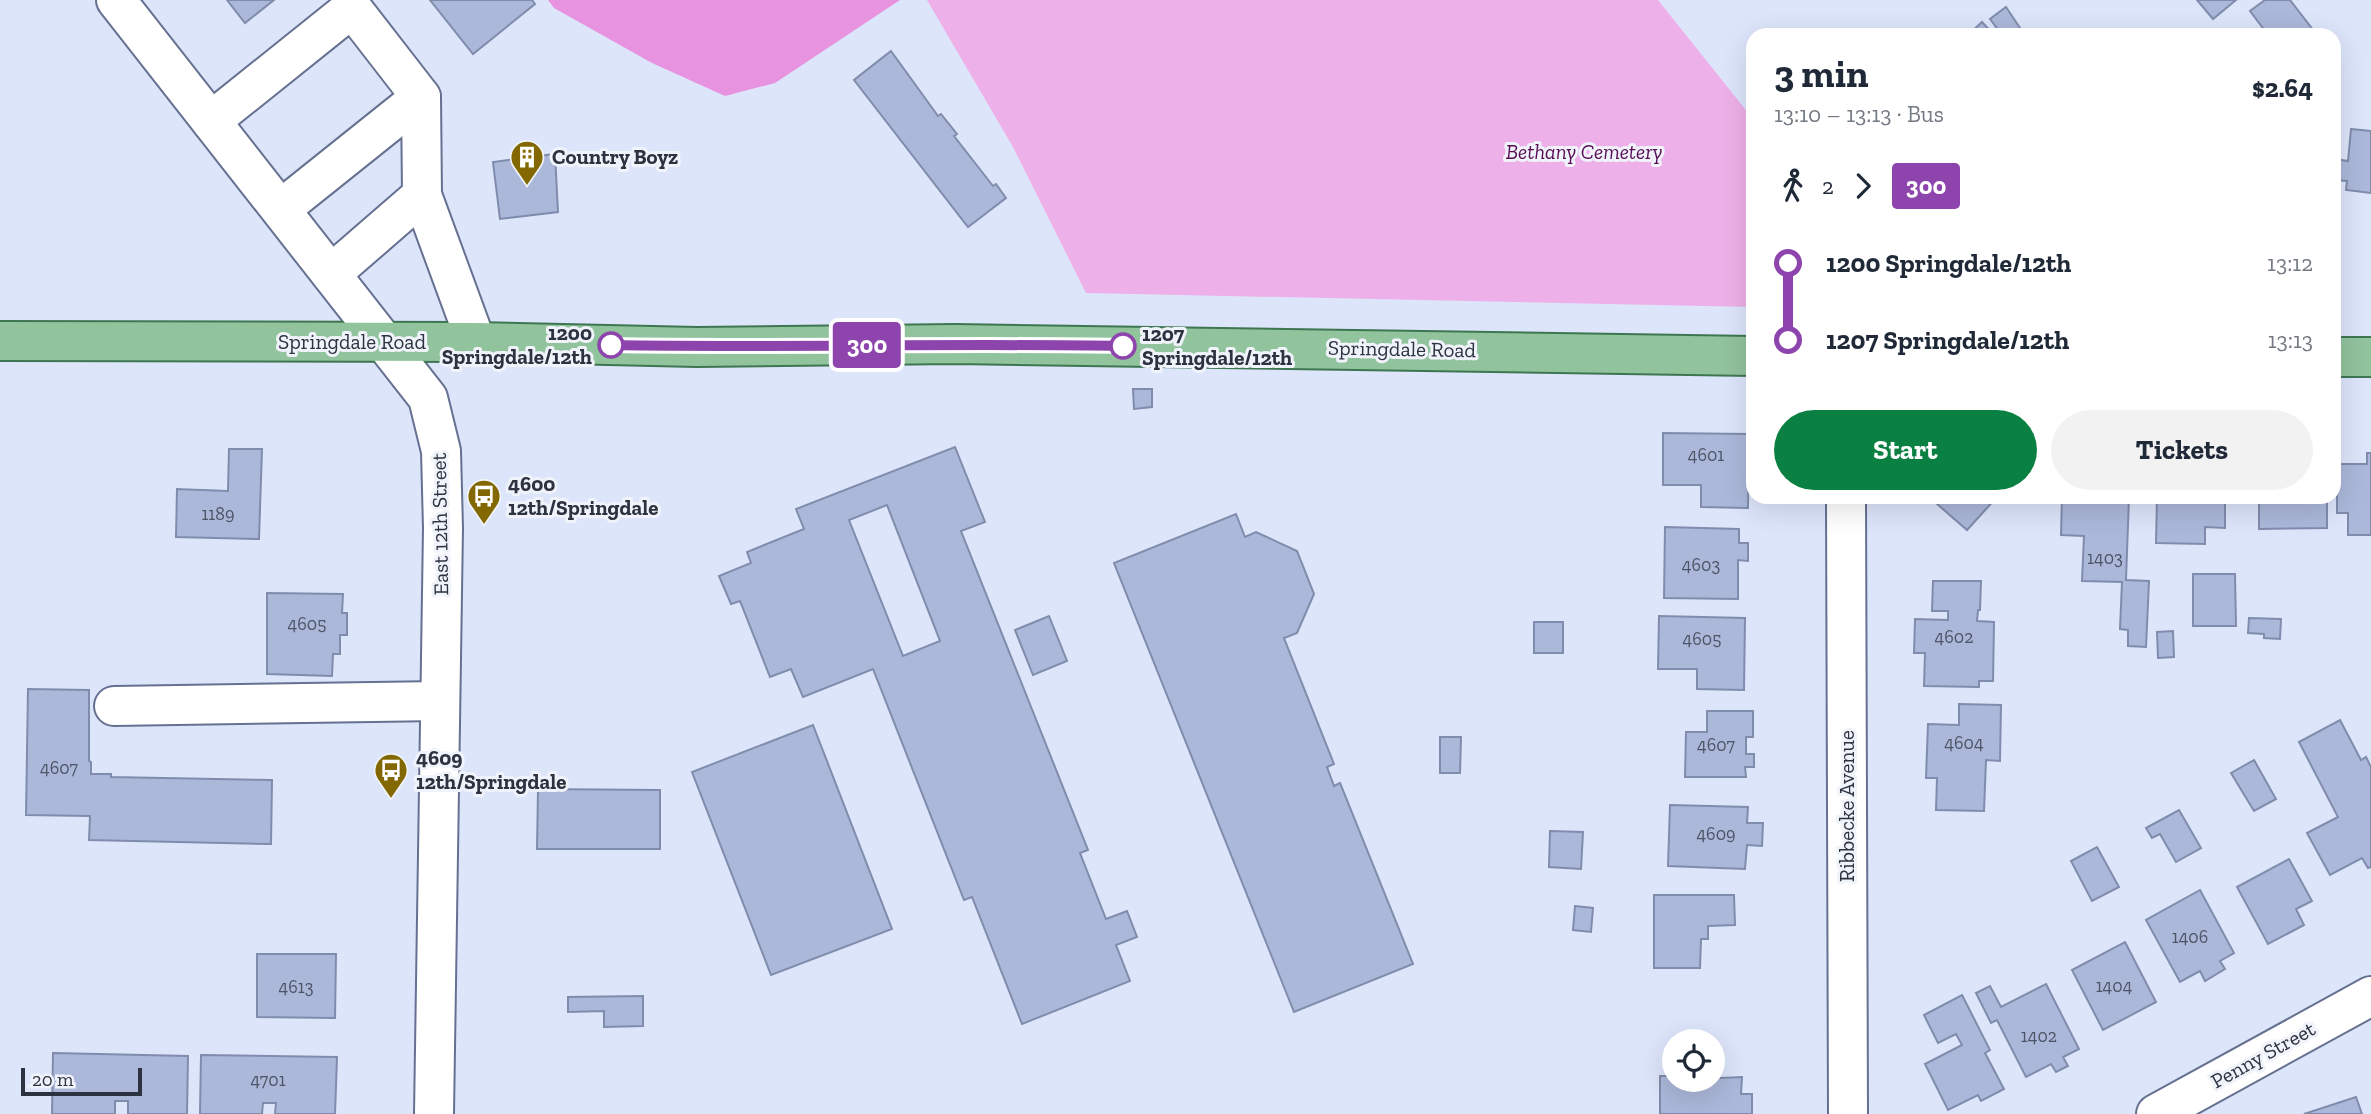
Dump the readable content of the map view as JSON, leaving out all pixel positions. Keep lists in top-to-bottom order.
{
  "streets": {
    "main road": ["Springdale Road"],
    "street": ["East 12th Street", "Ribbecke Avenue", "Penny Street"]
  },
  "crossings": [
    ["Springdale Road", "East 12th Street"]
  ],
  "parks": ["Bethany Cemetery"],
  "places": {
    "building": ["Country Boyz"],
    "other": ["1200 Springdale/12th", "1207 Springdale/12th"],
    "bus stop": ["4600 12th/Springdale", "4609 12th/Springdale"]
  },
  "lines": ["bus line 300"],
  "house_numbers": [
    "4601",
    "1189",
    "1403",
    "4603",
    "4605",
    "4602",
    "4605",
    "4604",
    "4607",
    "4607",
    "4609",
    "1406",
    "1404",
    "4613",
    "1402",
    "4701"
  ],
  "scale_bar": "20 m",
  "page": {
    "on_map": "300",
    "heading": ["3 min", "13:10 – 13:13 · Bus", "$2.64"],
    "legs": ["2", "300"],
    "list": [
      {
        "name": "1200 Springdale/12th",
        "value": "13:12"
      },
      {
        "name": "1207 Springdale/12th",
        "value": "13:13"
      }
    ],
    "buttons": ["Start", "Tickets"],
    "scale": "20 m"
  }
}
